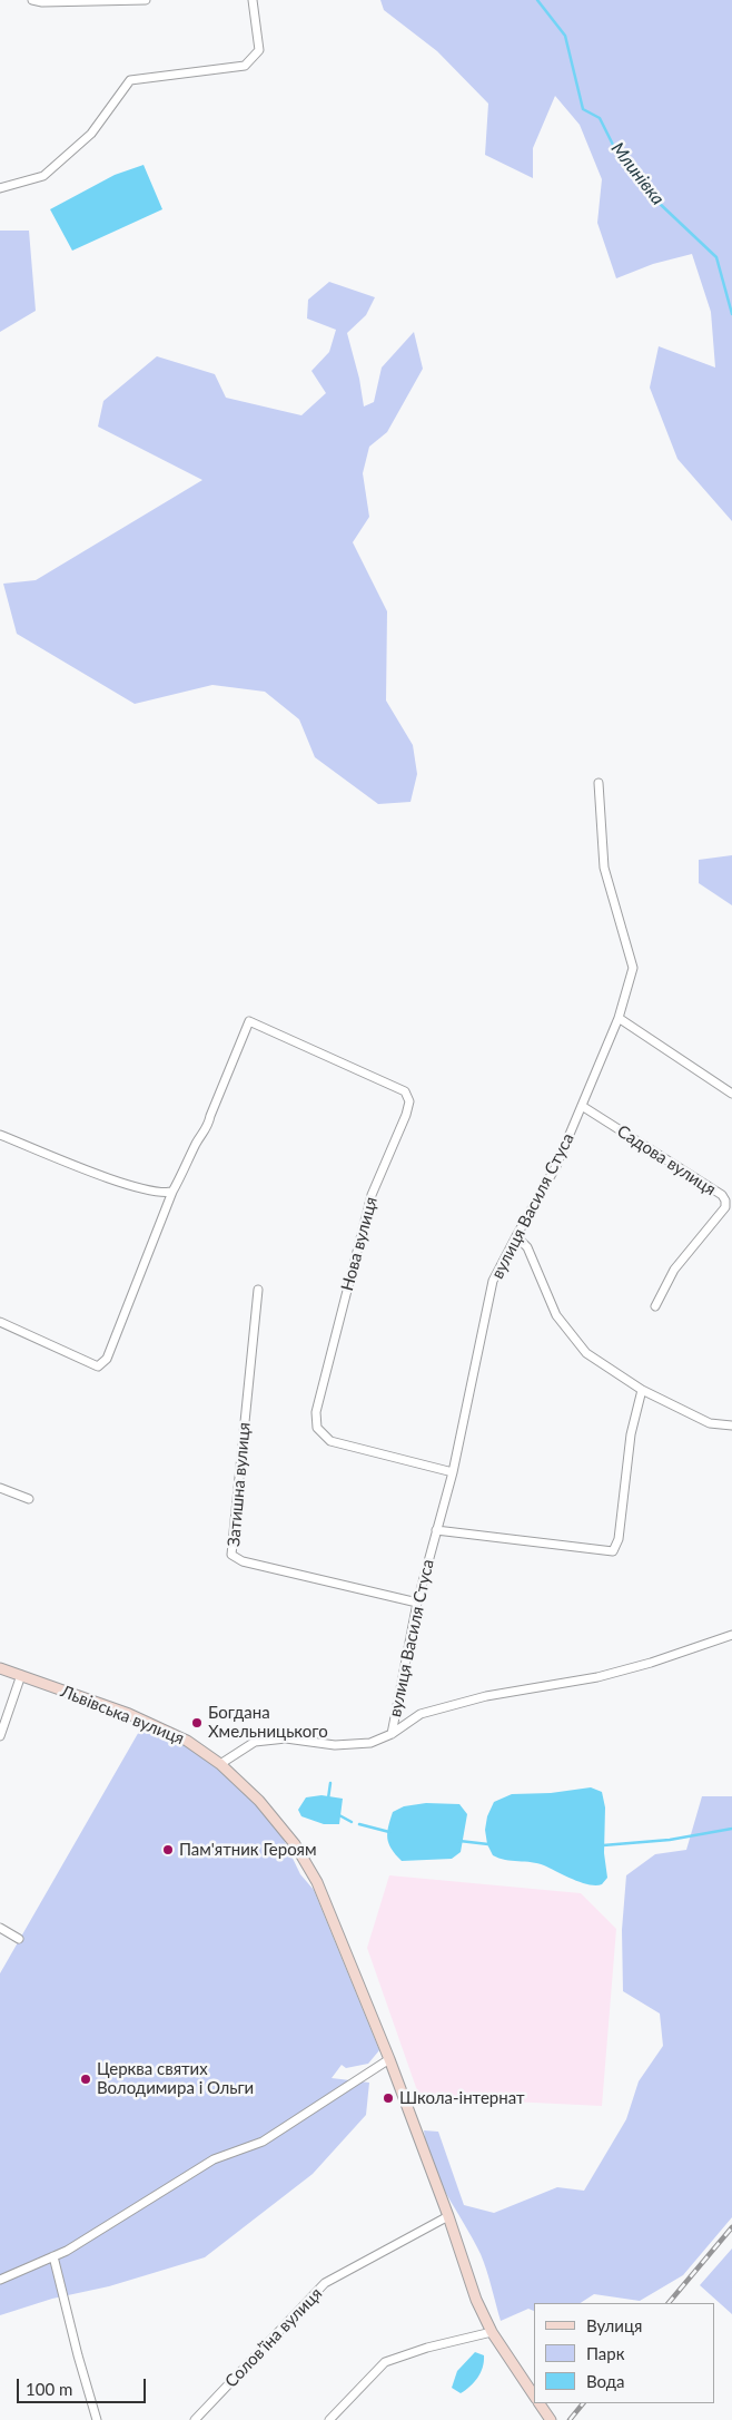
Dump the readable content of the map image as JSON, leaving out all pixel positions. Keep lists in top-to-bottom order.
{
  "streets": {
    "main road": ["Львівська вулиця"],
    "street": [
      "Садова вулиця",
      "вулиця Василя Стуса",
      "Нова вулиця",
      "Затишна вулиця",
      "Соловʼїна вулиця"
    ]
  },
  "crossings": [
    ["Садова вулиця", "вулиця Василя Стуса"],
    ["вулиця Василя Стуса", "Нова вулиця"],
    ["вулиця Василя Стуса", "Затишна вулиця"],
    ["Львівська вулиця", "Соловʼїна вулиця"]
  ],
  "water": ["Млинівка"],
  "places": [
    "Богдана Хмельницького",
    "Пам'ятник Героям",
    "Церква святих Володимира і Ольги",
    "Школа-інтернат"
  ],
  "legend": ["Вулиця", "Парк", "Вода"],
  "scale_bar": "100 m"
}
